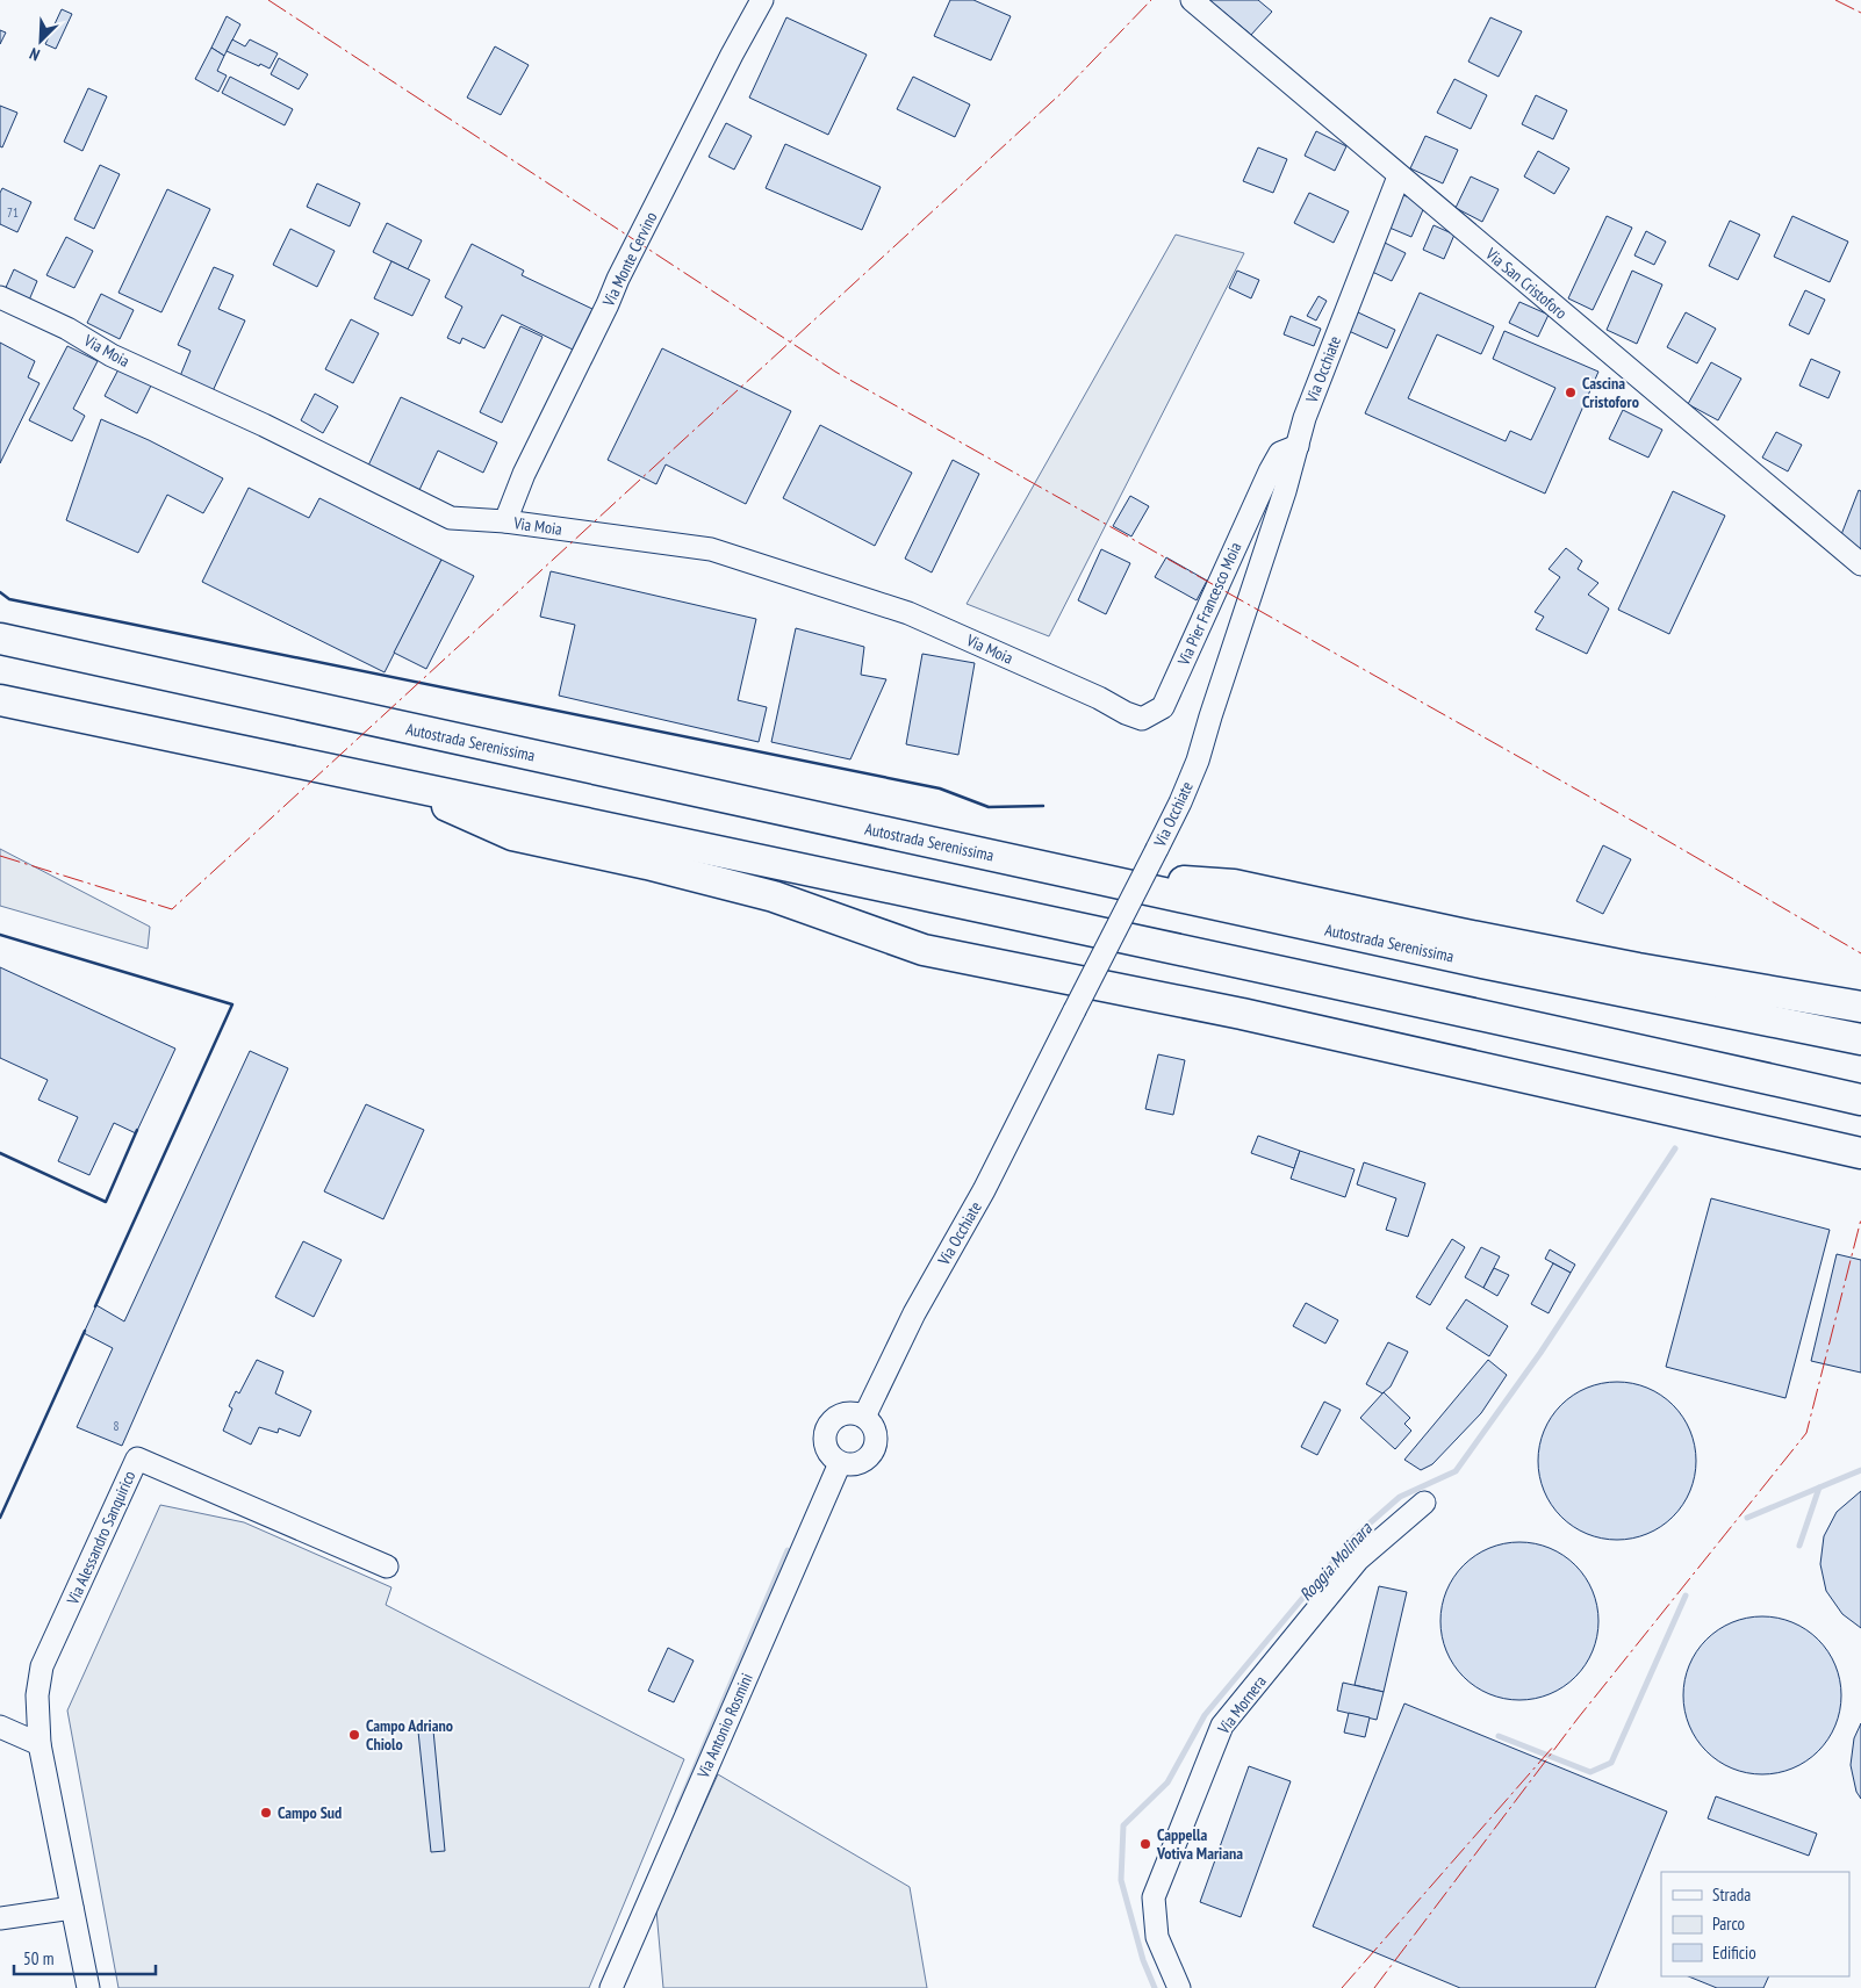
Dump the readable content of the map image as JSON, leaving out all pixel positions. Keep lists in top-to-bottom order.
{
  "streets": {
    "highway": ["Autostrada Serenissima"],
    "street": [
      "Via Monte Cervino",
      "Via San Cristoforo",
      "Via Moia",
      "Via Occhiate",
      "Via Pier Francesco Moia",
      "Via Alessandro Sanquirico",
      "Via Mornera",
      "Via Antonio Rosmini"
    ]
  },
  "crossings": [
    ["Via Monte Cervino", "Via Moia"],
    ["Via San Cristoforo", "Via Occhiate"],
    ["Via Moia", "Via Pier Francesco Moia"],
    ["Via Occhiate", "Via Pier Francesco Moia"],
    ["Via Occhiate", "Via Antonio Rosmini"]
  ],
  "water": ["Roggia Molinara"],
  "places": [
    "Cascina Cristoforo",
    "Campo Adriano Chiolo",
    "Campo Sud",
    "Cappella Votiva Mariana"
  ],
  "house_numbers": ["71", "8"],
  "legend": ["Strada", "Parco", "Edificio"],
  "scale_bar": "50 m",
  "north": "bottom left"
}
